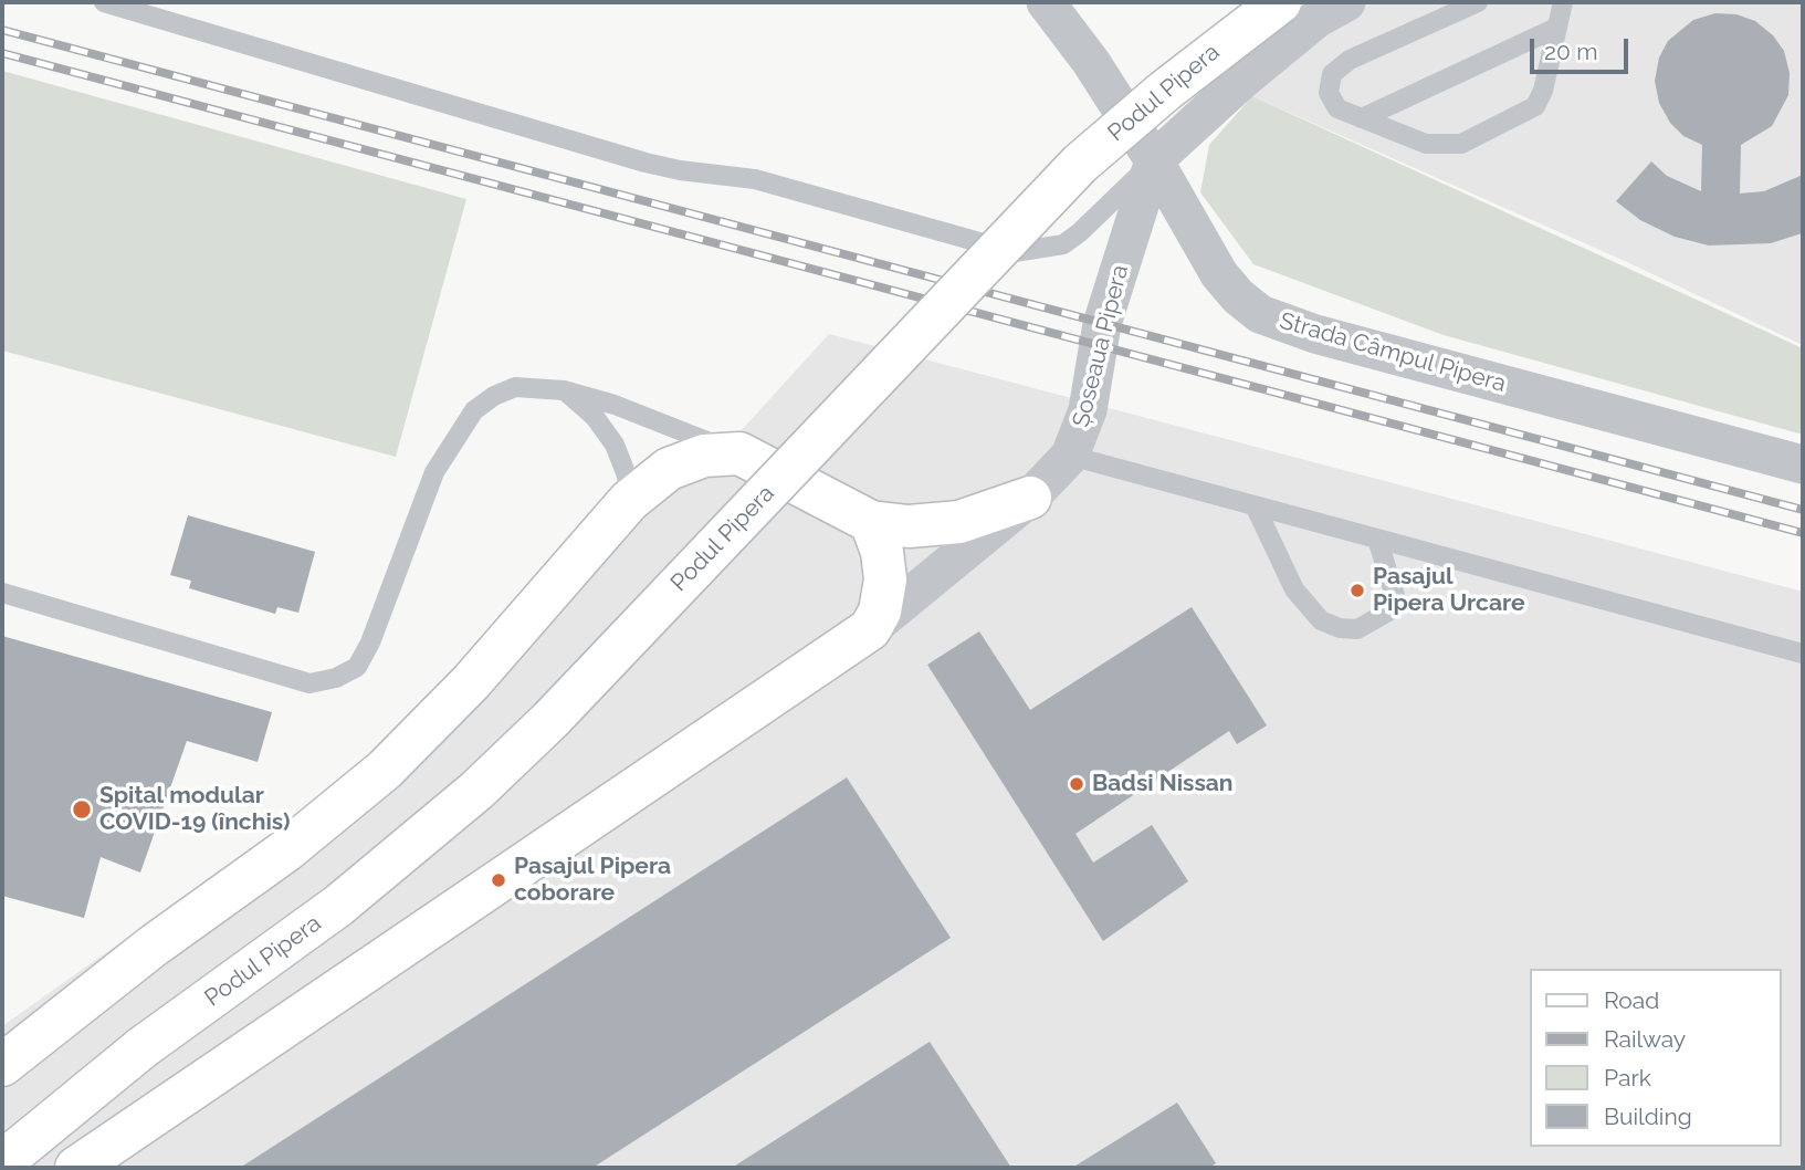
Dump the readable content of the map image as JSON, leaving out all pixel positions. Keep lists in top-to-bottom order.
{
  "streets": {
    "main road": ["Podul Pipera"],
    "street": ["Șoseaua Pipera", "Strada Câmpul Pipera"]
  },
  "crossings": [
    ["Șoseaua Pipera", "Strada Câmpul Pipera"]
  ],
  "places": [
    "Pasajul Pipera Urcare",
    "Badsi Nissan",
    "Spital modular COVID-19 (închis)",
    "Pasajul Pipera coborare"
  ],
  "legend": [
    "Road",
    "Railway",
    "Park",
    "Building"
  ],
  "scale_bar": "20 m"
}
